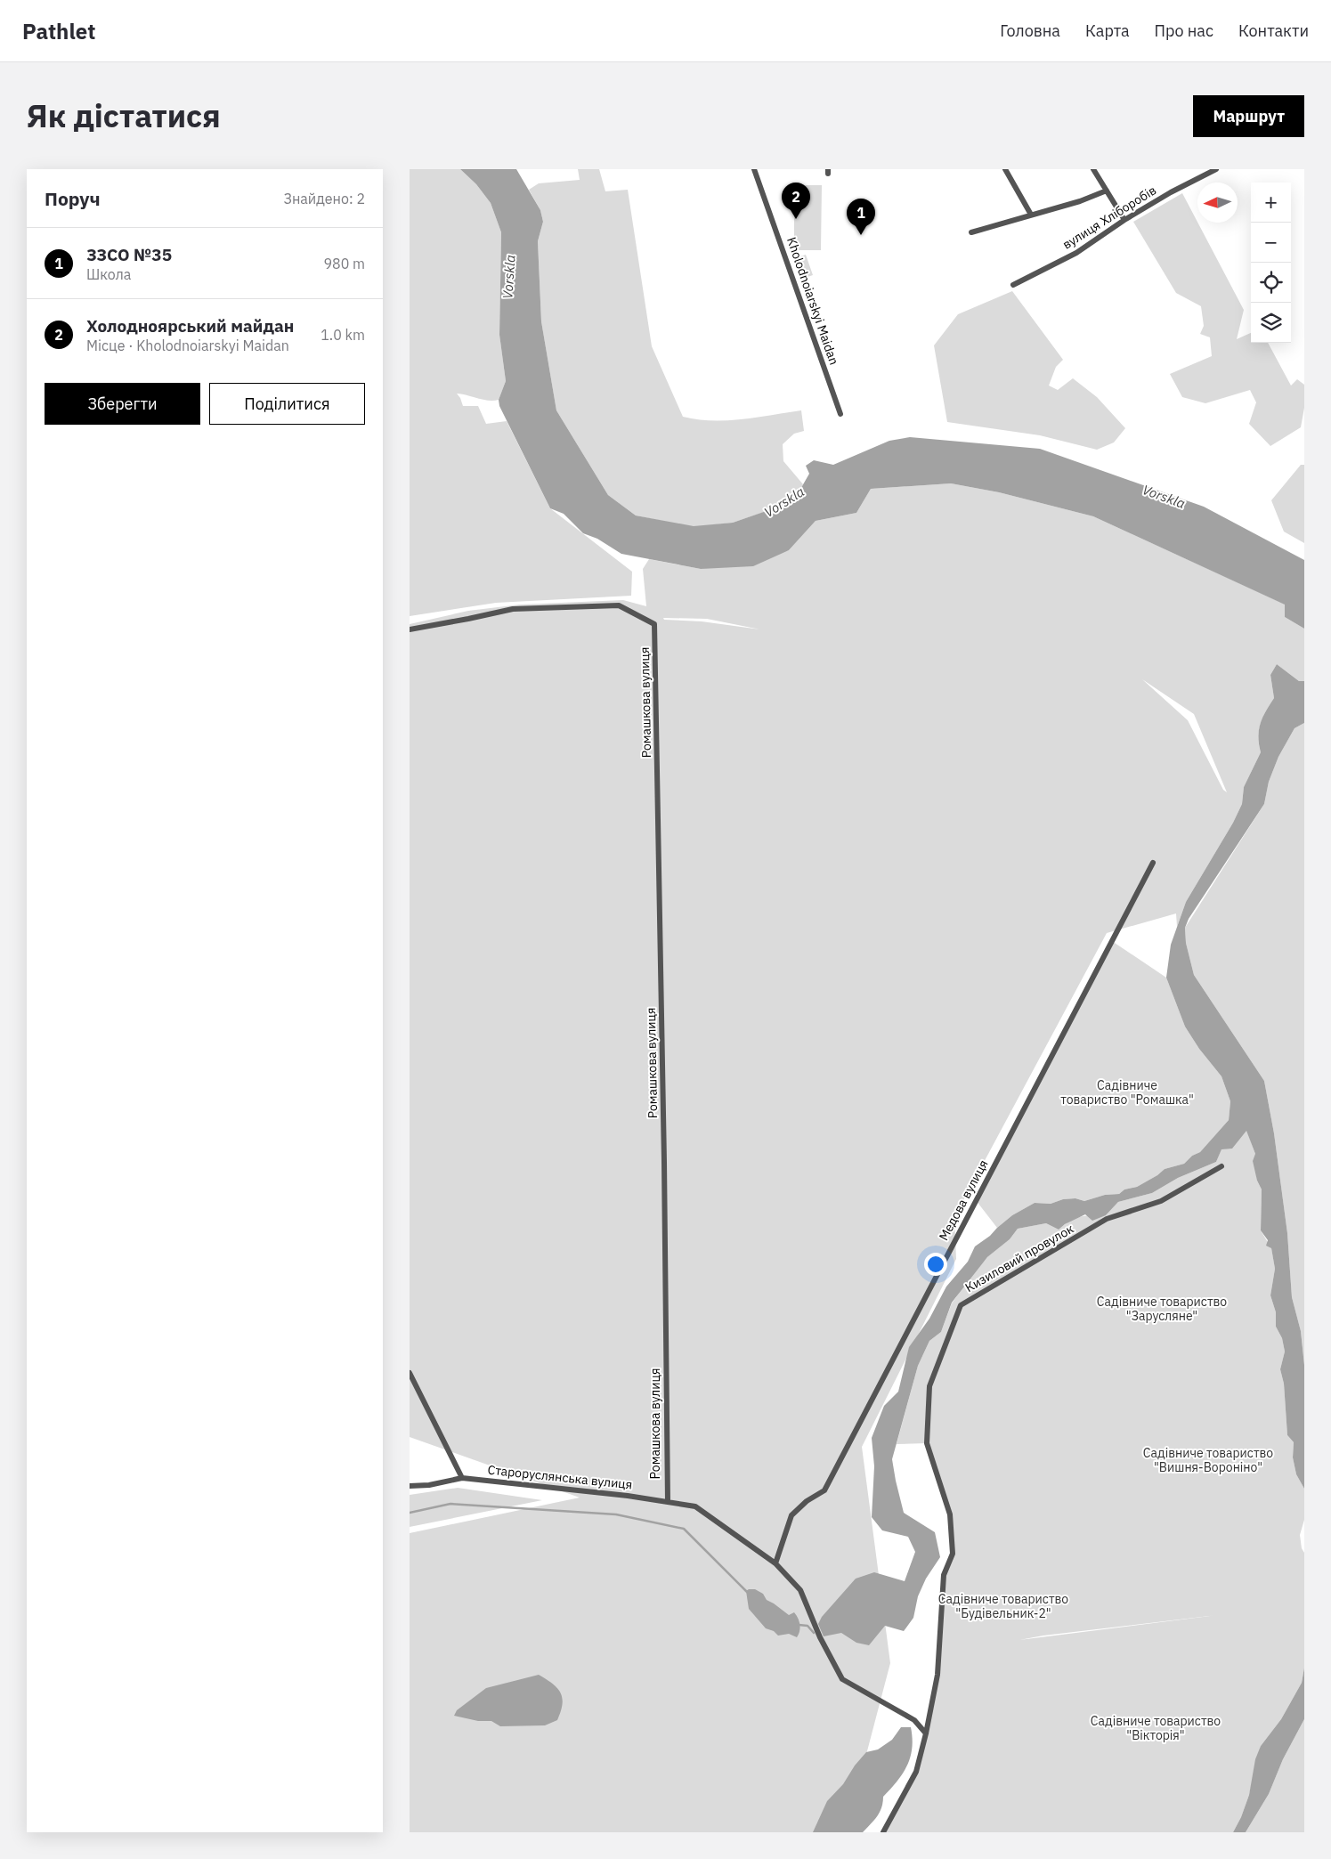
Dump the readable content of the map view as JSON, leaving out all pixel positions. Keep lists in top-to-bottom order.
{
  "streets": {
    "street": [
      "вулиця Хліборобів",
      "Kholodnoiarskyi Maidan",
      "Ромашкова вулиця",
      "Медова вулиця",
      "Кизиловий провулок",
      "Староруслянська вулиця"
    ]
  },
  "crossings": [
    ["Ромашкова вулиця", "Староруслянська вулиця"],
    ["Медова вулиця", "Староруслянська вулиця"],
    ["Кизиловий провулок", "Староруслянська вулиця"]
  ],
  "water": ["Vorskla"],
  "parks": [
    "Садівниче товариство \"Ромашка\"",
    "Садівниче товариство \"Зарусляне\"",
    "Садівниче товариство \"Вишня-Вороніно\"",
    "Садівниче товариство \"Будівельник-2\"",
    "Садівниче товариство \"Вікторія\""
  ],
  "north": "left",
  "page": {
    "header": "Pathlet",
    "nav": [
      "Головна",
      "Карта",
      "Про нас",
      "Контакти"
    ],
    "title": "Як дістатися",
    "buttons": [
      "Маршрут",
      ["Зберегти", "Поділитися"]
    ],
    "heading": ["Поруч", "Знайдено: 2"],
    "map_buttons": ["+", "−"],
    "pins": ["2", "1"],
    "list": [
      {
        "mark": "1",
        "name": "ЗЗСО №35",
        "note": "Школа",
        "value": "980 m"
      },
      {
        "mark": "2",
        "name": "Холодноярський майдан",
        "note": "Місце · Kholodnoiarskyi Maidan",
        "value": "1.0 km"
      }
    ]
  }
}
